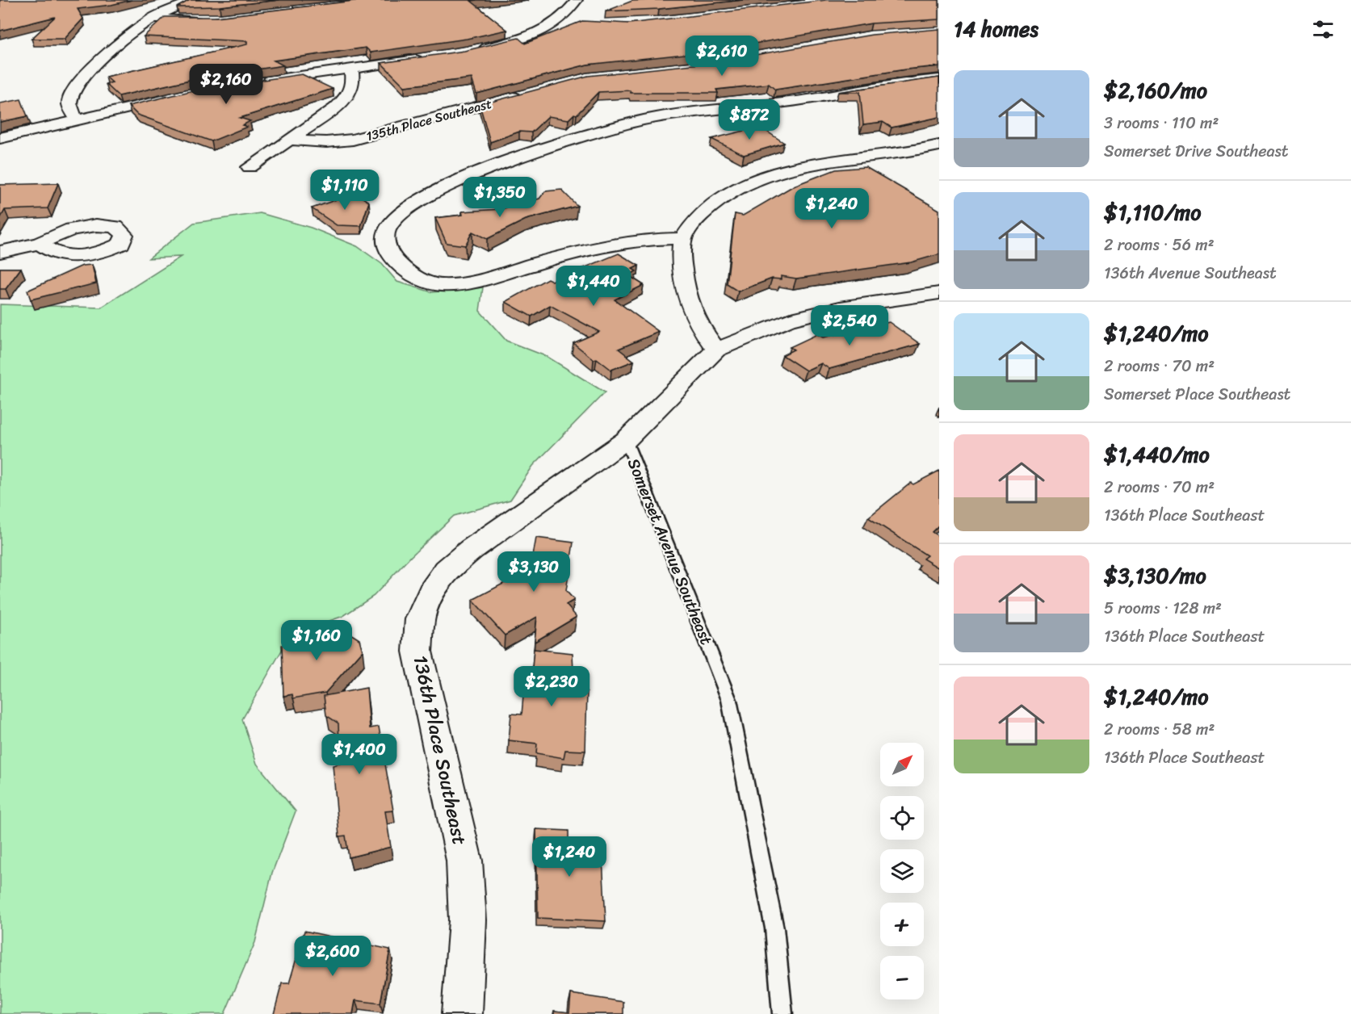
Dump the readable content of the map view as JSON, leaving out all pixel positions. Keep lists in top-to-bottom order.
{
  "streets": {
    "street": ["135th Place Southeast", "Somerset Avenue Southeast", "136th Place Southeast"]
  },
  "crossings": [
    ["Somerset Avenue Southeast", "136th Place Southeast"]
  ],
  "north": "top right",
  "page": {
    "heading": "14 homes",
    "price": [
      "$2,610",
      "$2,160",
      "$872",
      "$1,110",
      "$1,350",
      "$1,240",
      "$1,440",
      "$2,540",
      "$3,130",
      "$1,160",
      "$2,230",
      "$1,400",
      "$1,240",
      "$2,600"
    ],
    "list": [
      {
        "name": "$2,160/mo",
        "note": "3 rooms · 110 m² · Somerset Drive Southeast"
      },
      {
        "name": "$1,110/mo",
        "note": "2 rooms · 56 m² · 136th Avenue Southeast"
      },
      {
        "name": "$1,240/mo",
        "note": "2 rooms · 70 m² · Somerset Place Southeast"
      },
      {
        "name": "$1,440/mo",
        "note": "2 rooms · 70 m² · 136th Place Southeast"
      },
      {
        "name": "$3,130/mo",
        "note": "5 rooms · 128 m² · 136th Place Southeast"
      },
      {
        "name": "$1,240/mo",
        "note": "2 rooms · 58 m² · 136th Place Southeast"
      }
    ],
    "map_buttons": ["+", "−"]
  }
}
